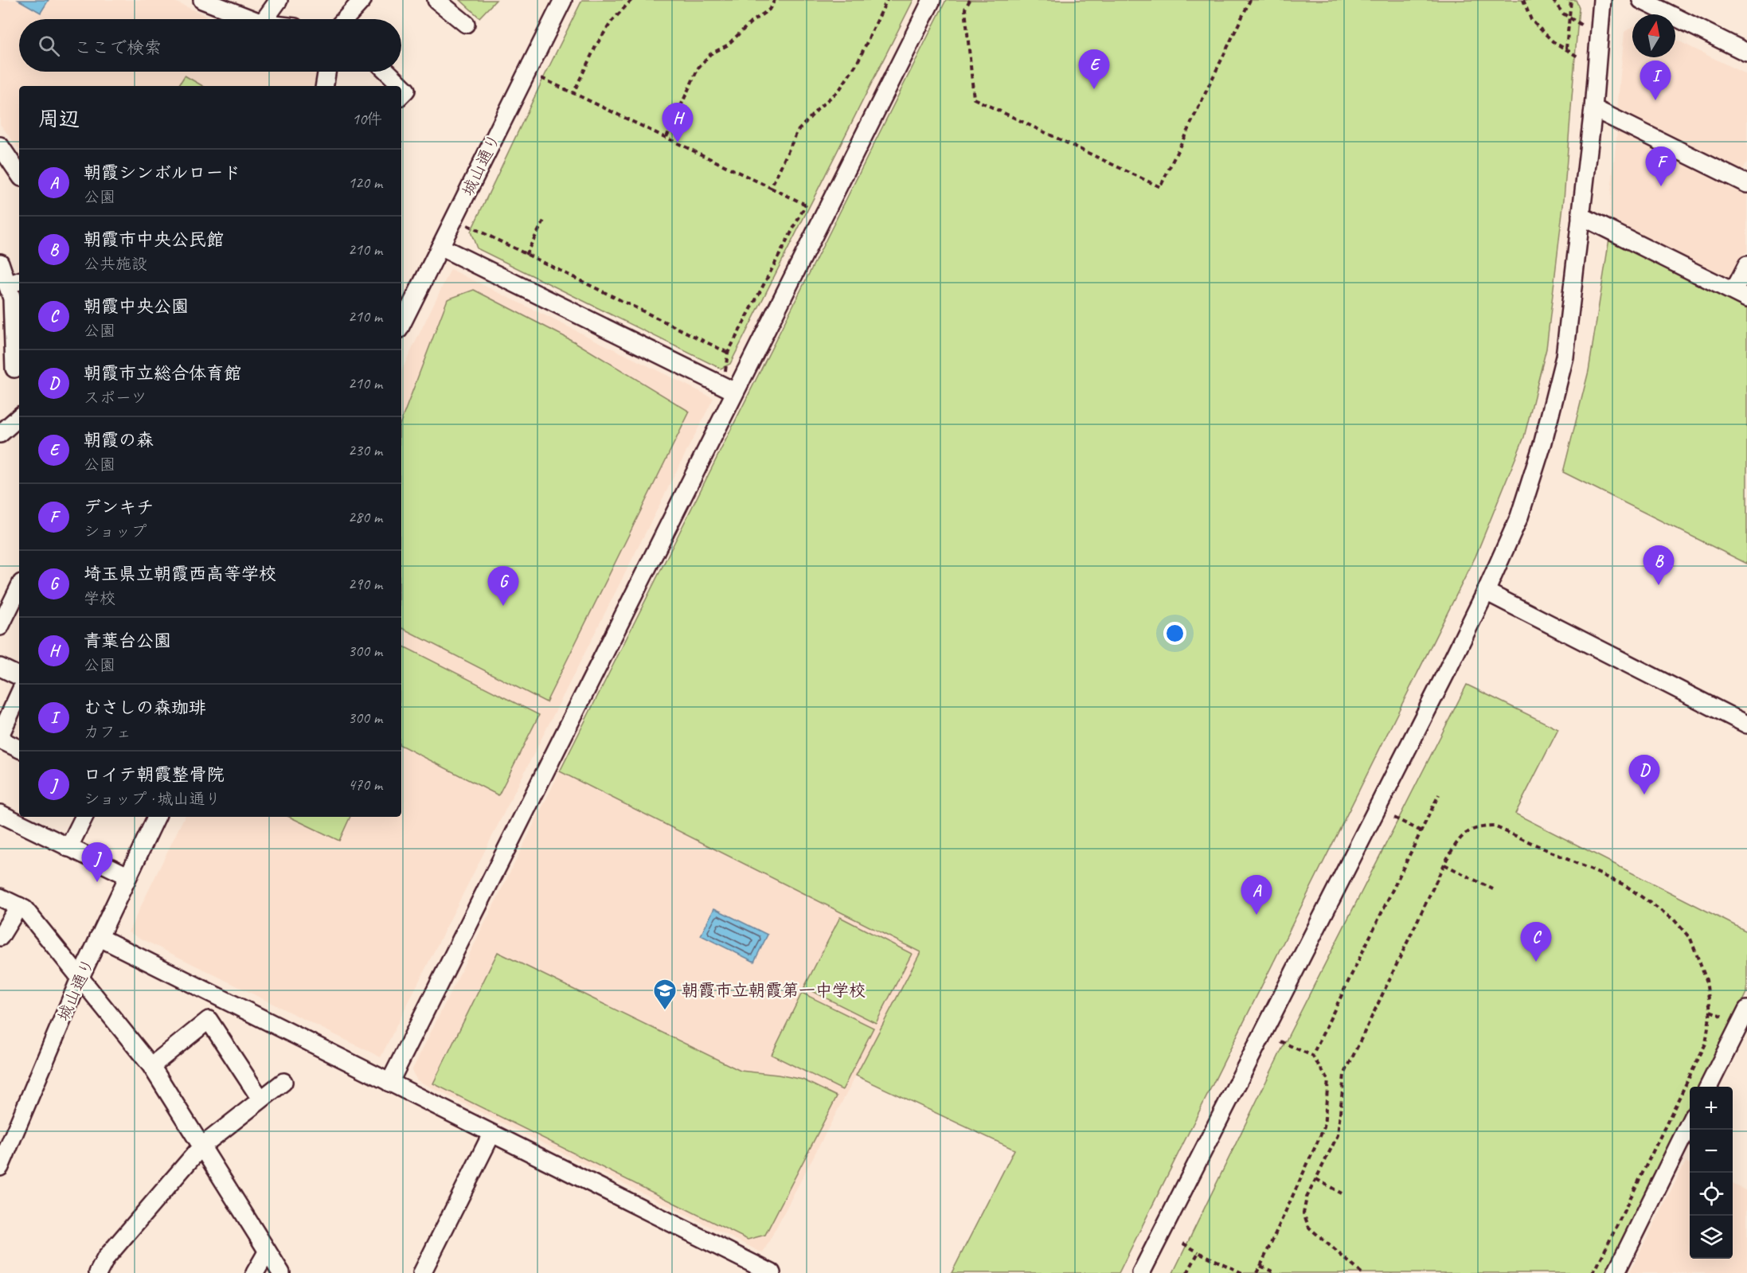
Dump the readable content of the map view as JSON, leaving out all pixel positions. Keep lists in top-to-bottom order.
{
  "streets": {
    "street": ["城山通り"]
  },
  "places": {
    "school or university": ["朝霞市立朝霞第一中学校"]
  },
  "north": "top",
  "page": {
    "search": "ここで検索",
    "pins": [
      "E",
      "I",
      "H",
      "F",
      "B",
      "G",
      "D",
      "J",
      "A",
      "C"
    ],
    "heading": ["周辺", "10件"],
    "list": [
      {
        "mark": "A",
        "name": "朝霞シンボルロード",
        "note": "公園",
        "value": "120 m"
      },
      {
        "mark": "B",
        "name": "朝霞市中央公民館",
        "note": "公共施設",
        "value": "210 m"
      },
      {
        "mark": "C",
        "name": "朝霞中央公園",
        "note": "公園",
        "value": "210 m"
      },
      {
        "mark": "D",
        "name": "朝霞市立総合体育館",
        "note": "スポーツ",
        "value": "210 m"
      },
      {
        "mark": "E",
        "name": "朝霞の森",
        "note": "公園",
        "value": "230 m"
      },
      {
        "mark": "F",
        "name": "デンキチ",
        "note": "ショップ",
        "value": "280 m"
      },
      {
        "mark": "G",
        "name": "埼玉県立朝霞西高等学校",
        "note": "学校",
        "value": "290 m"
      },
      {
        "mark": "H",
        "name": "青葉台公園",
        "note": "公園",
        "value": "300 m"
      },
      {
        "mark": "I",
        "name": "むさしの森珈琲",
        "note": "カフェ",
        "value": "300 m"
      },
      {
        "mark": "J",
        "name": "ロイテ朝霞整骨院",
        "note": "ショップ · 城山通り",
        "value": "470 m"
      }
    ],
    "map_buttons": ["+", "−"]
  }
}
